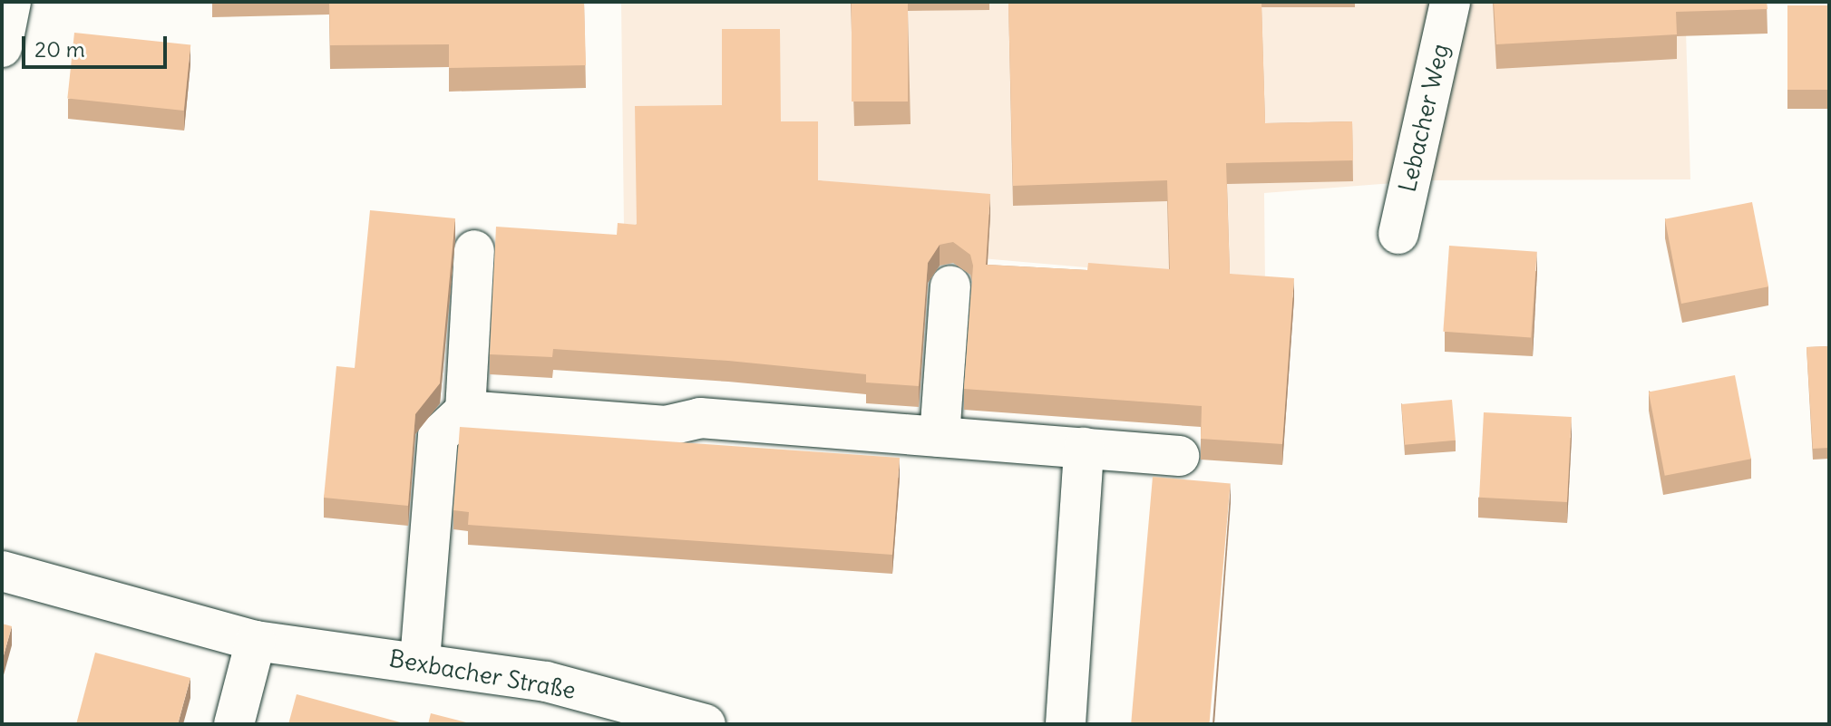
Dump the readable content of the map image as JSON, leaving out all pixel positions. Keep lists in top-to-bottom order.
{
  "streets": {
    "street": ["Lebacher Weg", "Bexbacher Straße"]
  },
  "scale_bar": "20 m"
}
